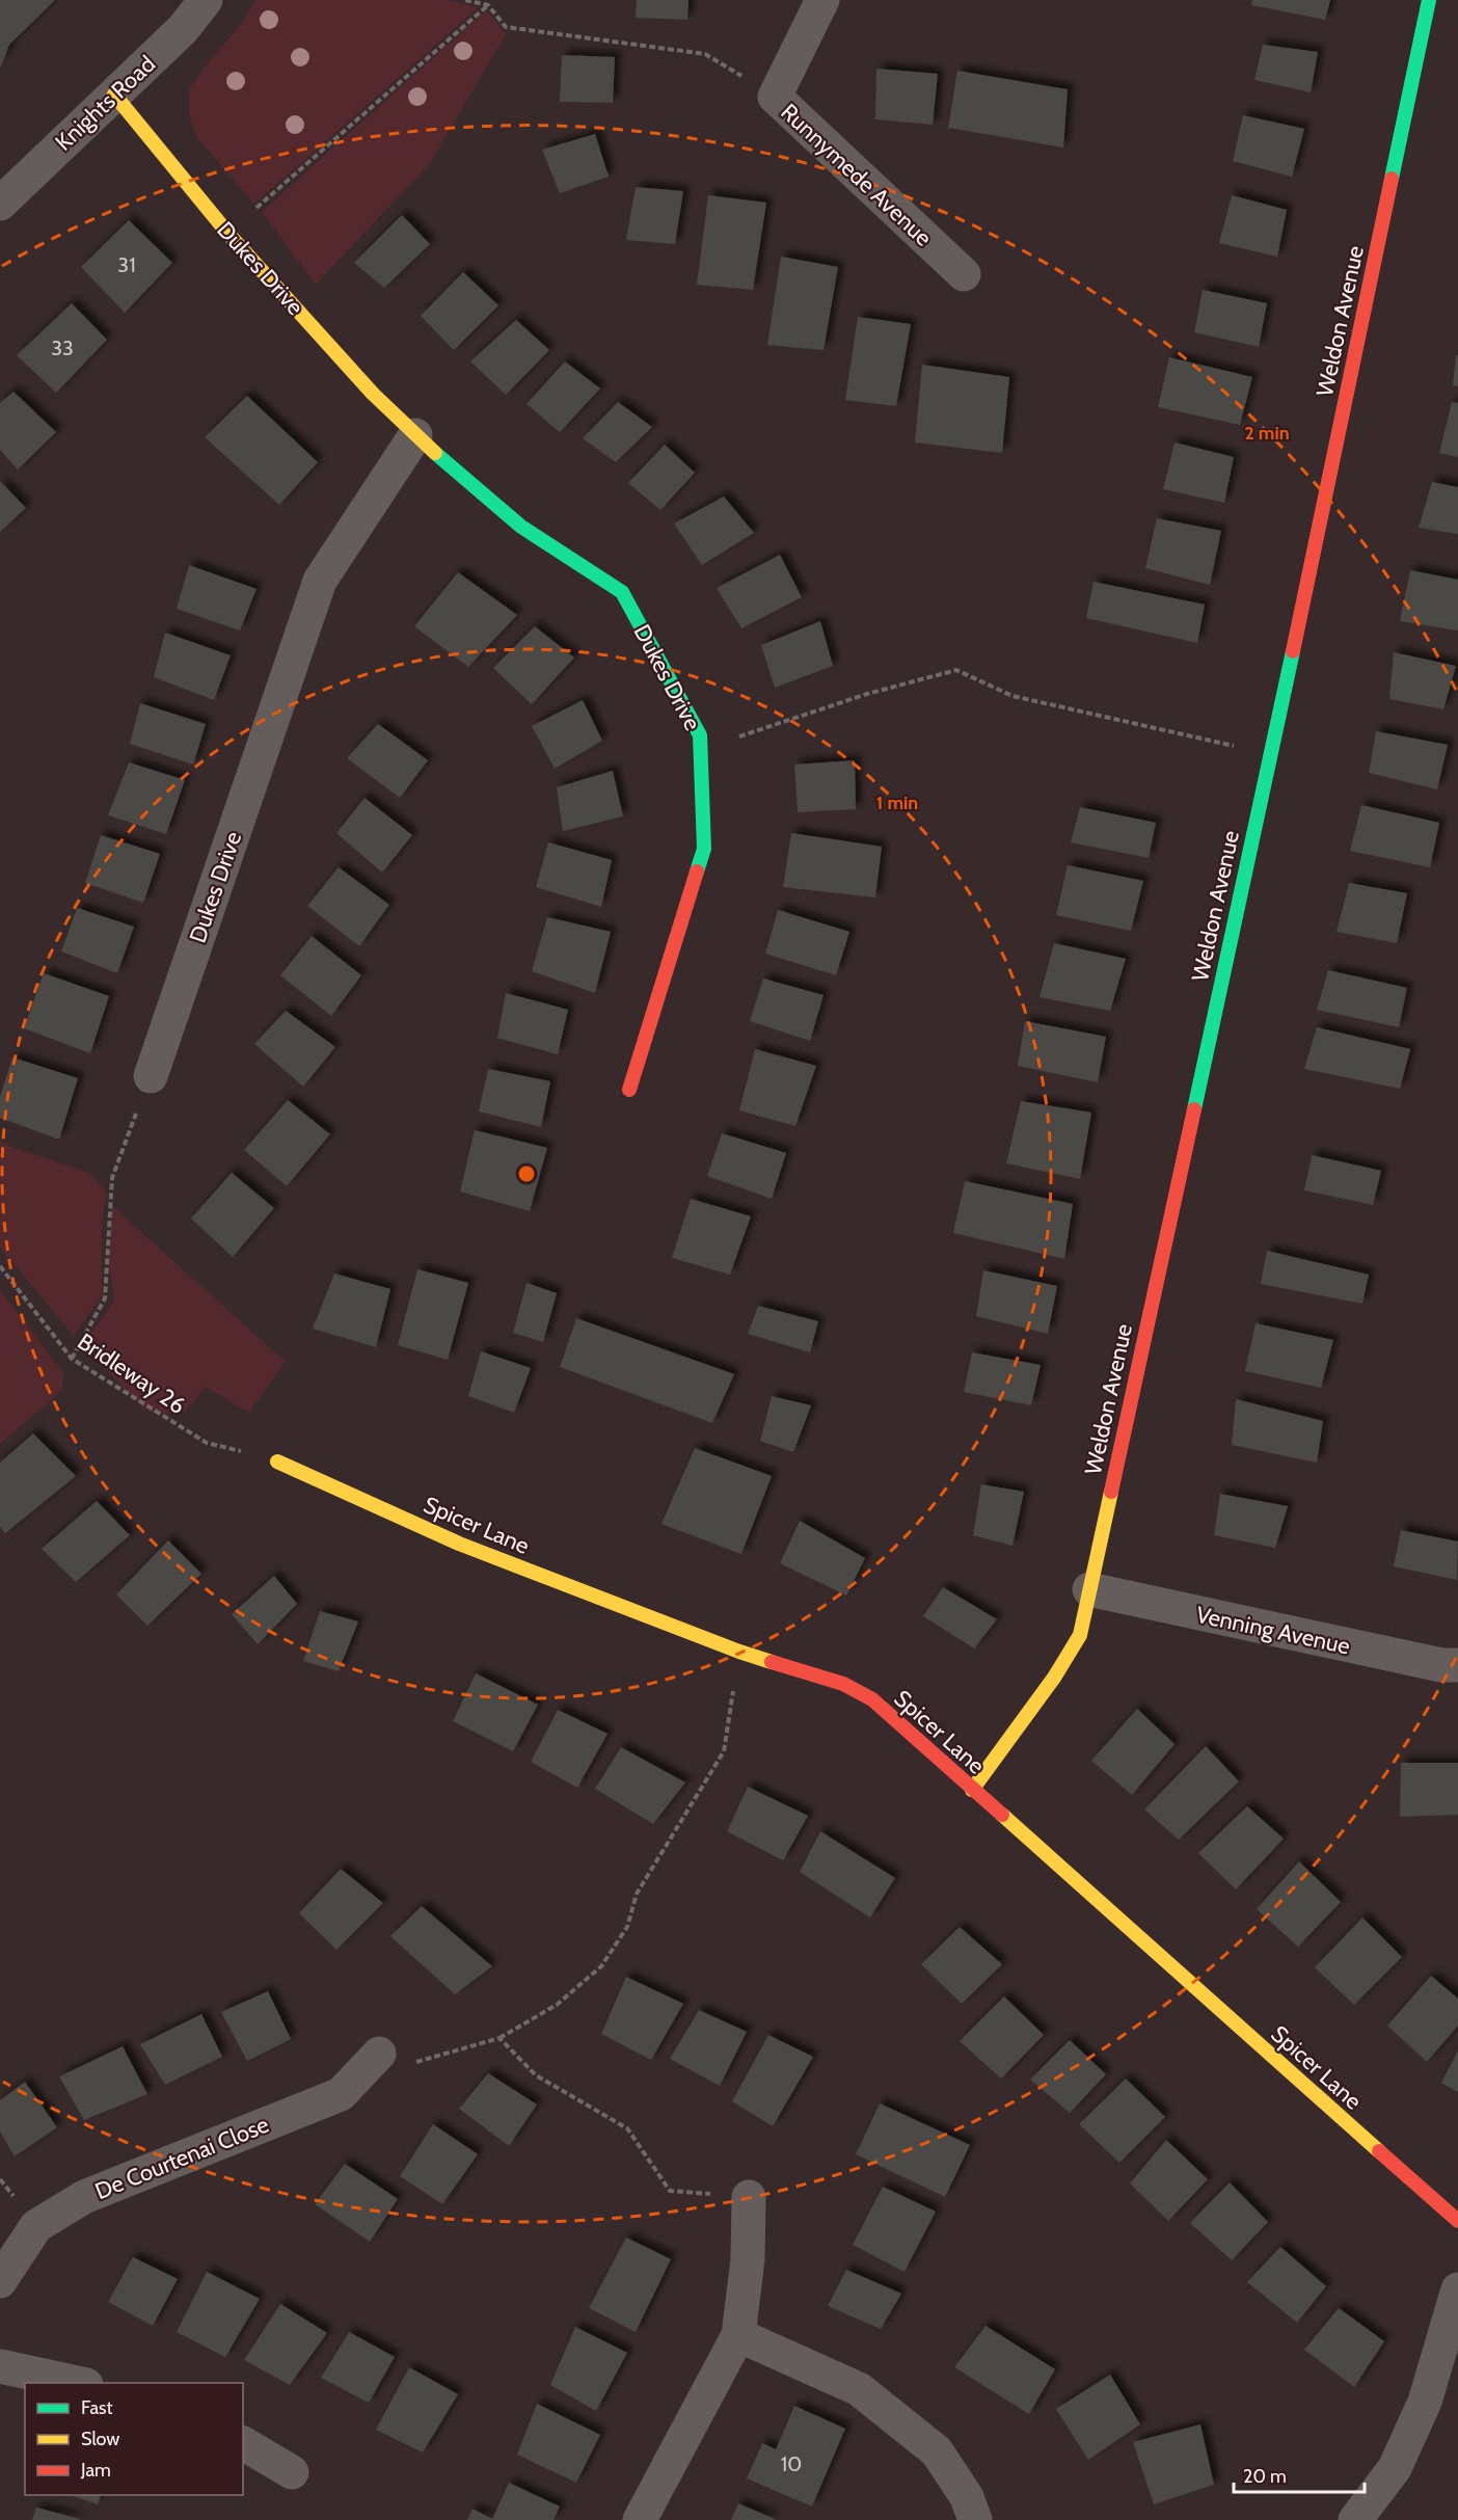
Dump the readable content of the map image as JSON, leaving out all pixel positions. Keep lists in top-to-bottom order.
{
  "streets": {
    "street": [
      "Knights Road",
      "Runnymede Avenue",
      "Dukes Drive",
      "Weldon Avenue",
      "Spicer Lane",
      "Venning Avenue",
      "De Courtenai Close"
    ],
    "path": ["Bridleway 26"]
  },
  "crossings": [
    ["Knights Road", "Dukes Drive"],
    ["Weldon Avenue", "Spicer Lane"],
    ["Weldon Avenue", "Venning Avenue"],
    ["Bridleway 26", "Spicer Lane"]
  ],
  "house_numbers": ["31", "33", "10"],
  "legend": ["Fast", "Slow", "Jam"],
  "scale_bar": "20 m",
  "rings": ["2 min", "1 min"]
}
